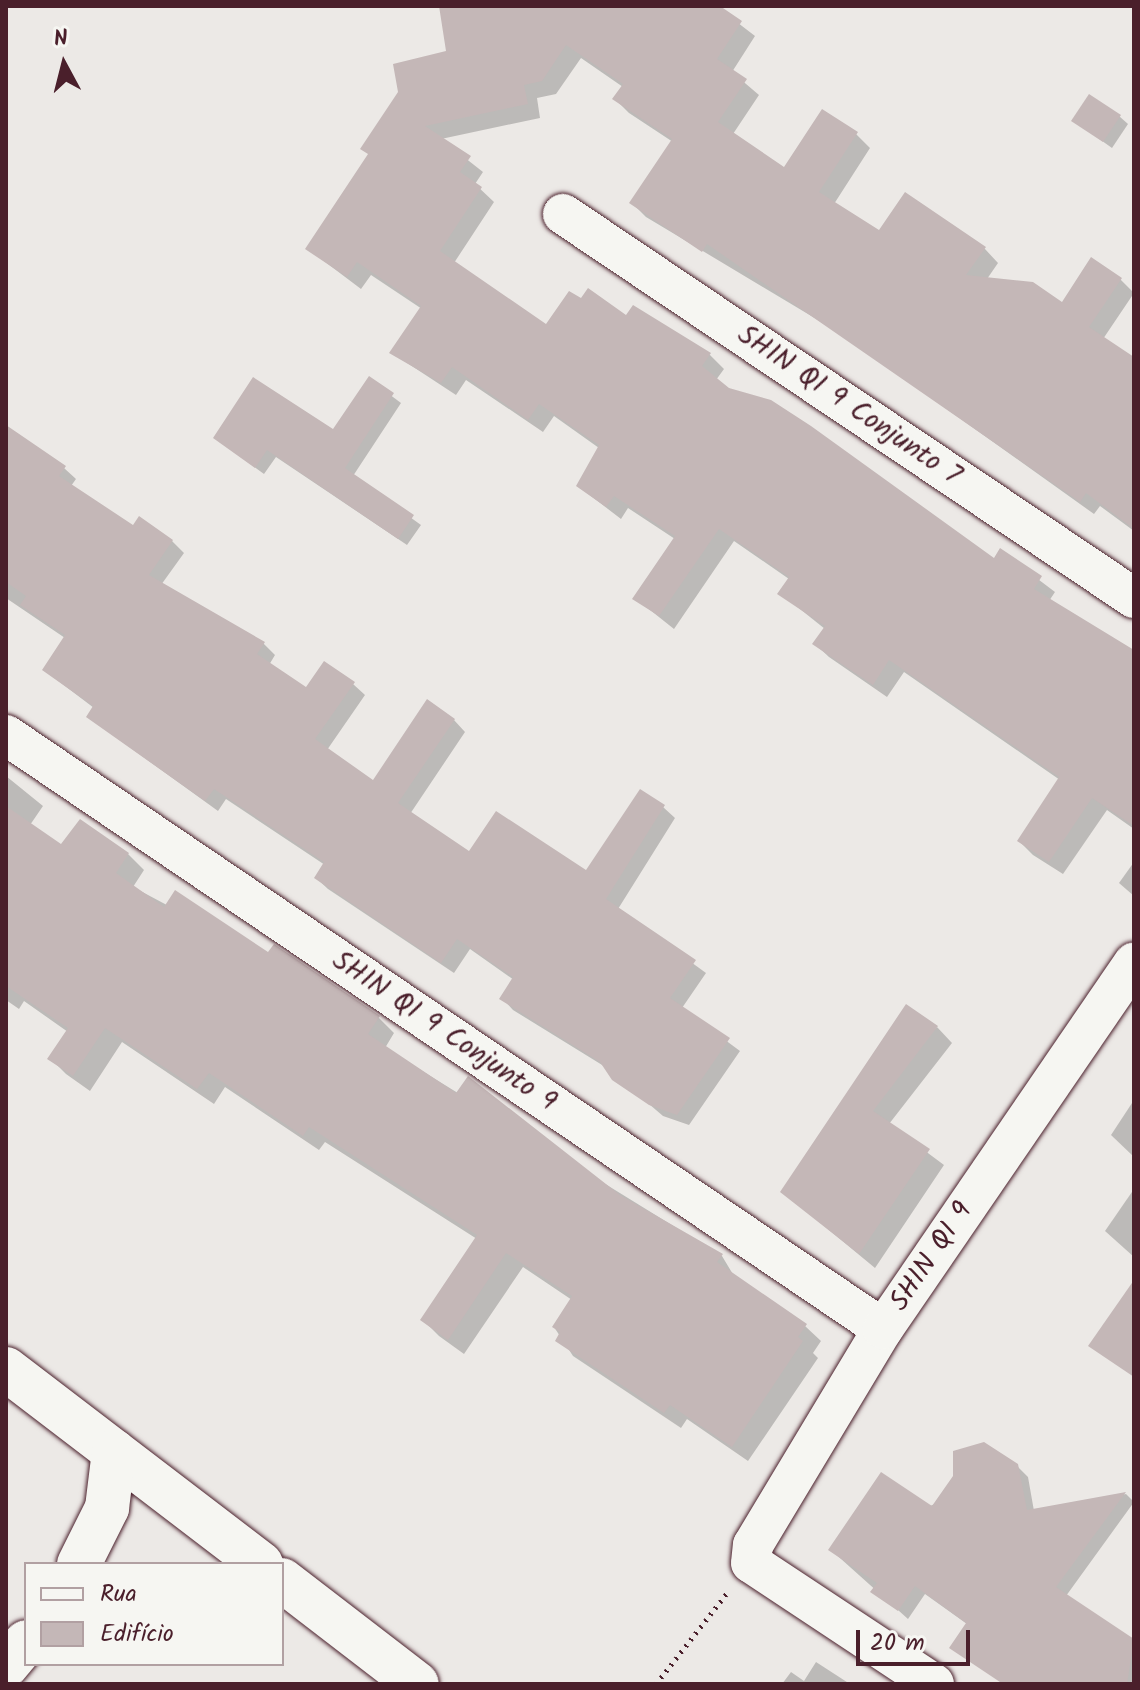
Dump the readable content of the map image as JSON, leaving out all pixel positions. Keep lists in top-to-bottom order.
{
  "streets": {
    "street": ["SHIN QI 9 Conjunto 7", "SHIN QI 9 Conjunto 9", "SHIN QI 9"]
  },
  "crossings": [
    ["SHIN QI 9 Conjunto 9", "SHIN QI 9"]
  ],
  "legend": ["Rua", "Edifício"],
  "scale_bar": "20 m",
  "north": "top"
}
